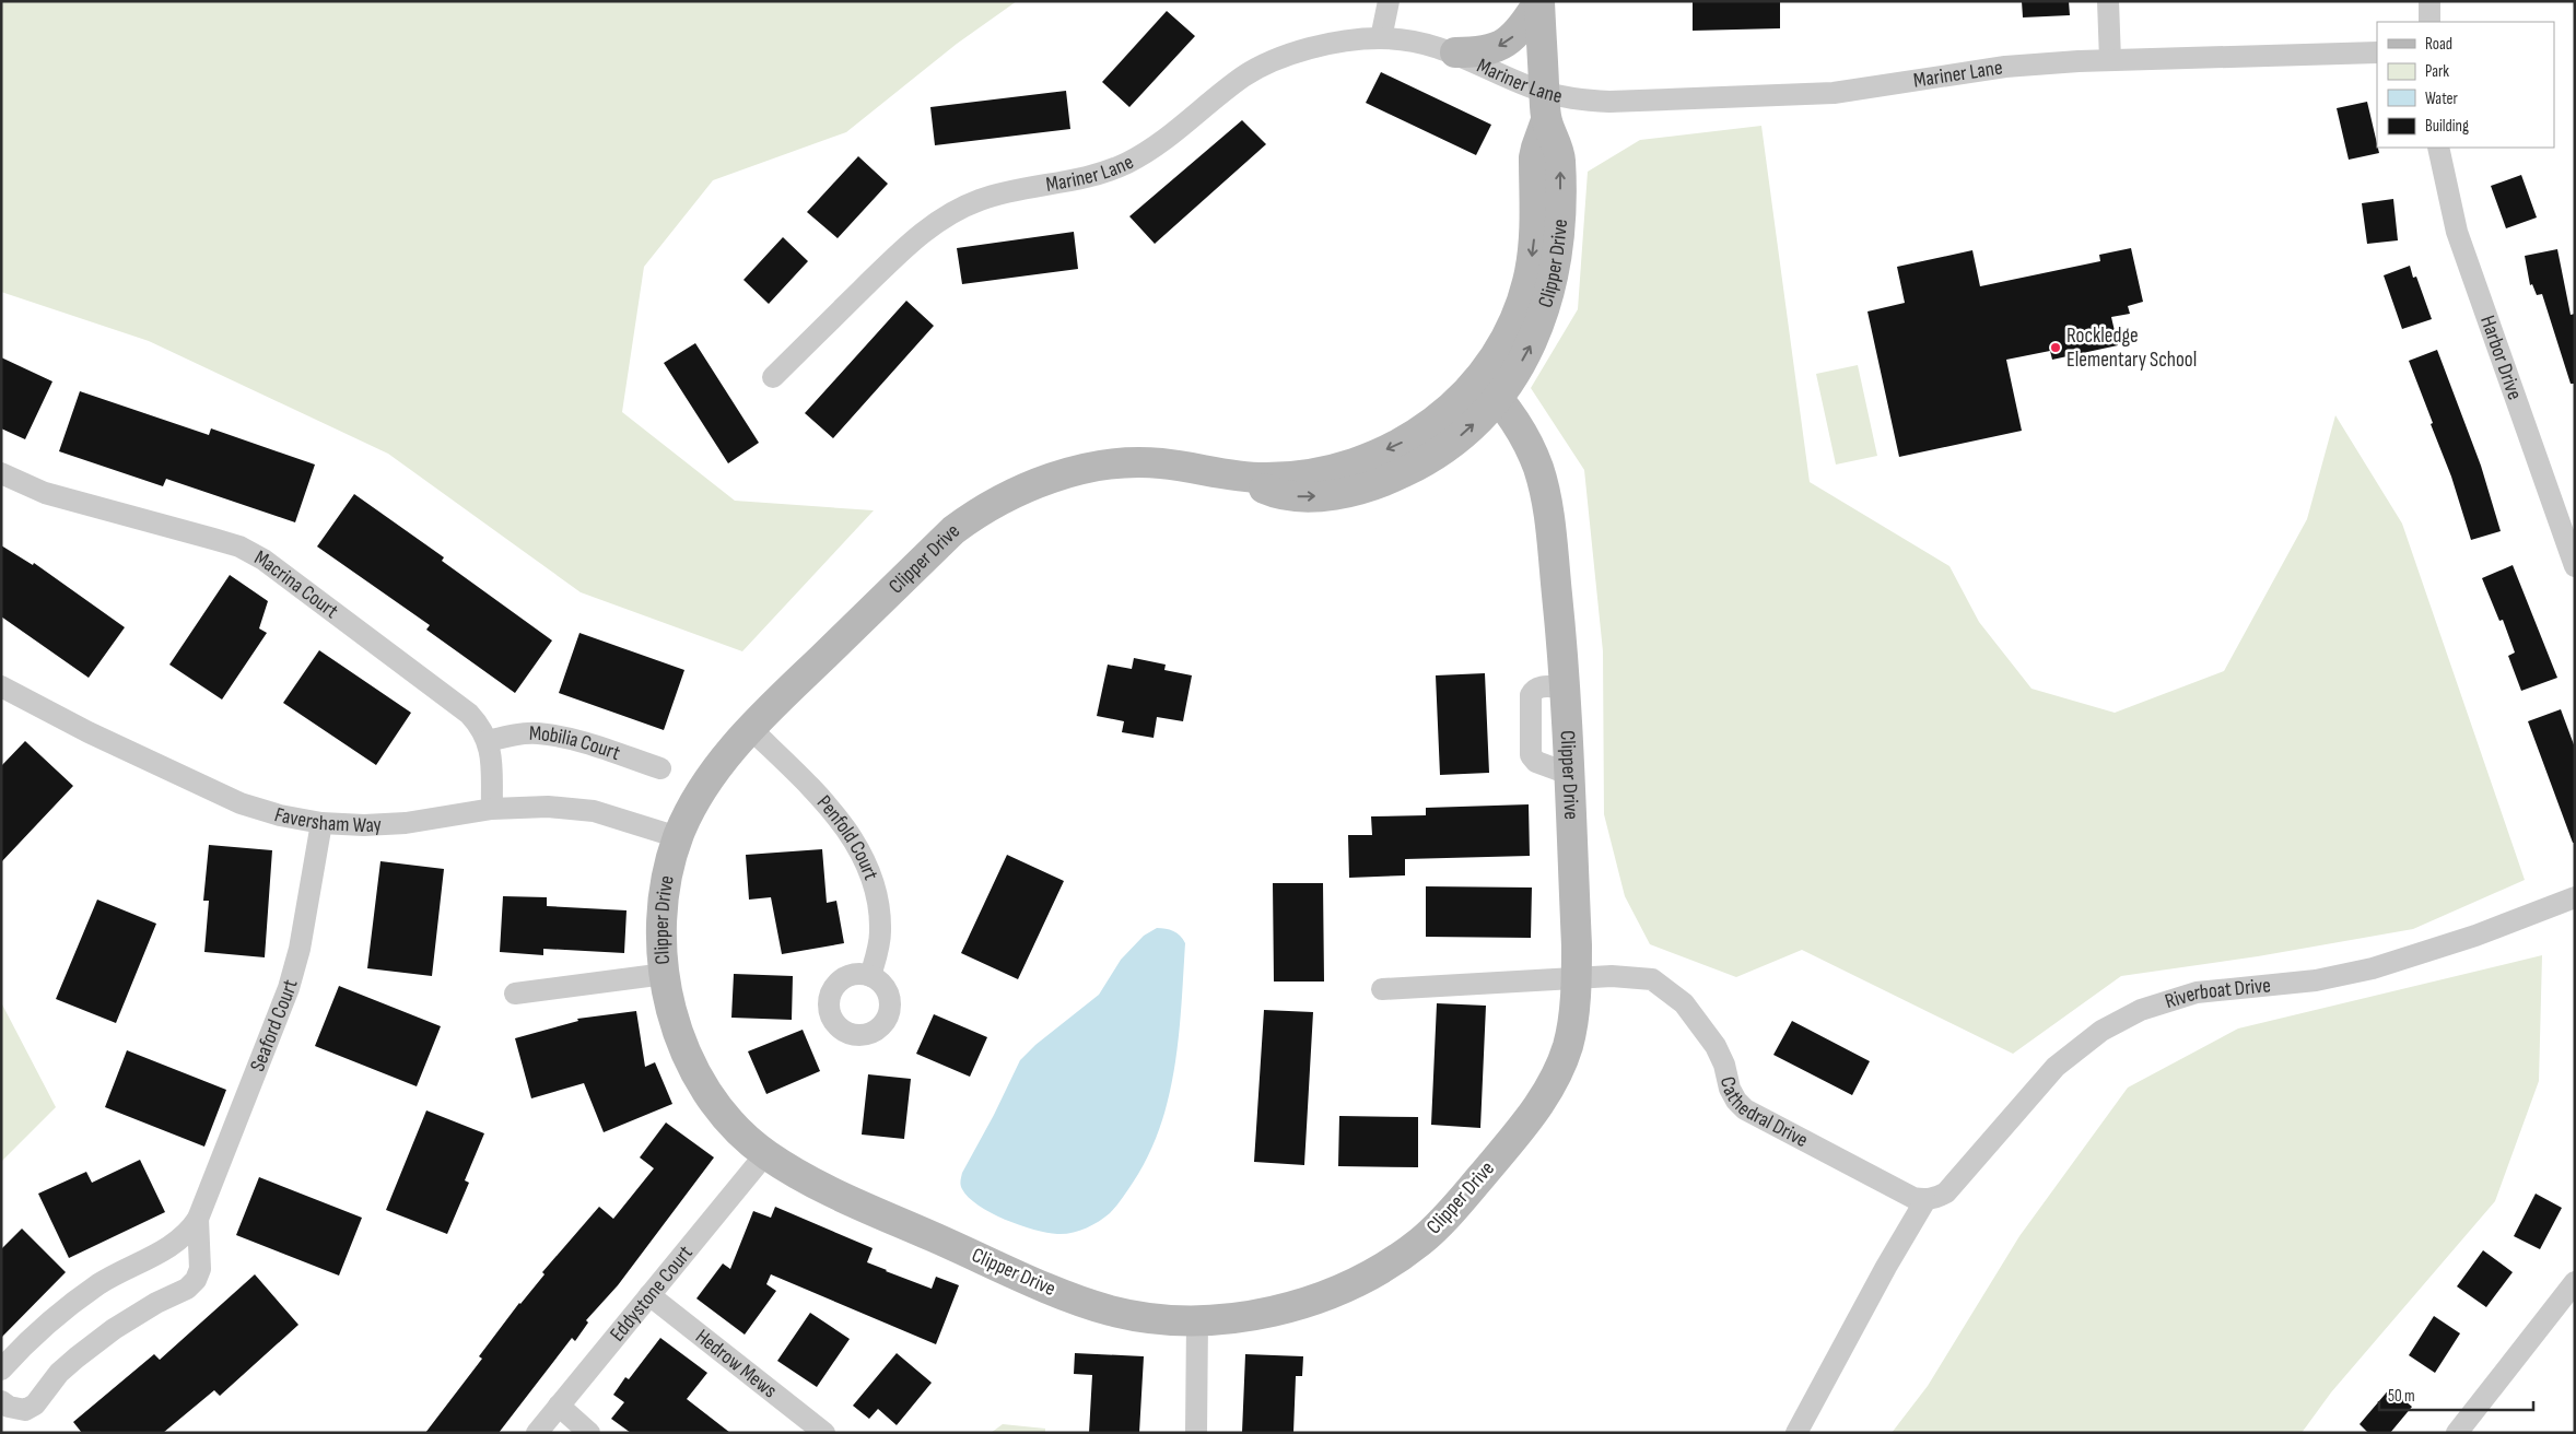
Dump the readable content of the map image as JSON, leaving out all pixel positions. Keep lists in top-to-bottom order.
{
  "streets": {
    "street": [
      "Mariner Lane",
      "Clipper Drive",
      "Harbor Drive",
      "Macrina Court",
      "Mobilia Court",
      "Faversham Way",
      "Penfold Court",
      "Riverboat Drive",
      "Seaford Court",
      "Cathedral Drive",
      "Eddystone Court",
      "Hedrow Mews"
    ]
  },
  "crossings": [
    ["Mariner Lane", "Clipper Drive"],
    ["Clipper Drive", "Faversham Way"],
    ["Clipper Drive", "Penfold Court"],
    ["Clipper Drive", "Cathedral Drive"],
    ["Clipper Drive", "Eddystone Court"],
    ["Macrina Court", "Mobilia Court"],
    ["Macrina Court", "Faversham Way"],
    ["Faversham Way", "Seaford Court"],
    ["Riverboat Drive", "Cathedral Drive"],
    ["Eddystone Court", "Hedrow Mews"]
  ],
  "places": ["Rockledge Elementary School"],
  "legend": [
    "Road",
    "Park",
    "Water",
    "Building"
  ],
  "scale_bar": "50 m"
}
